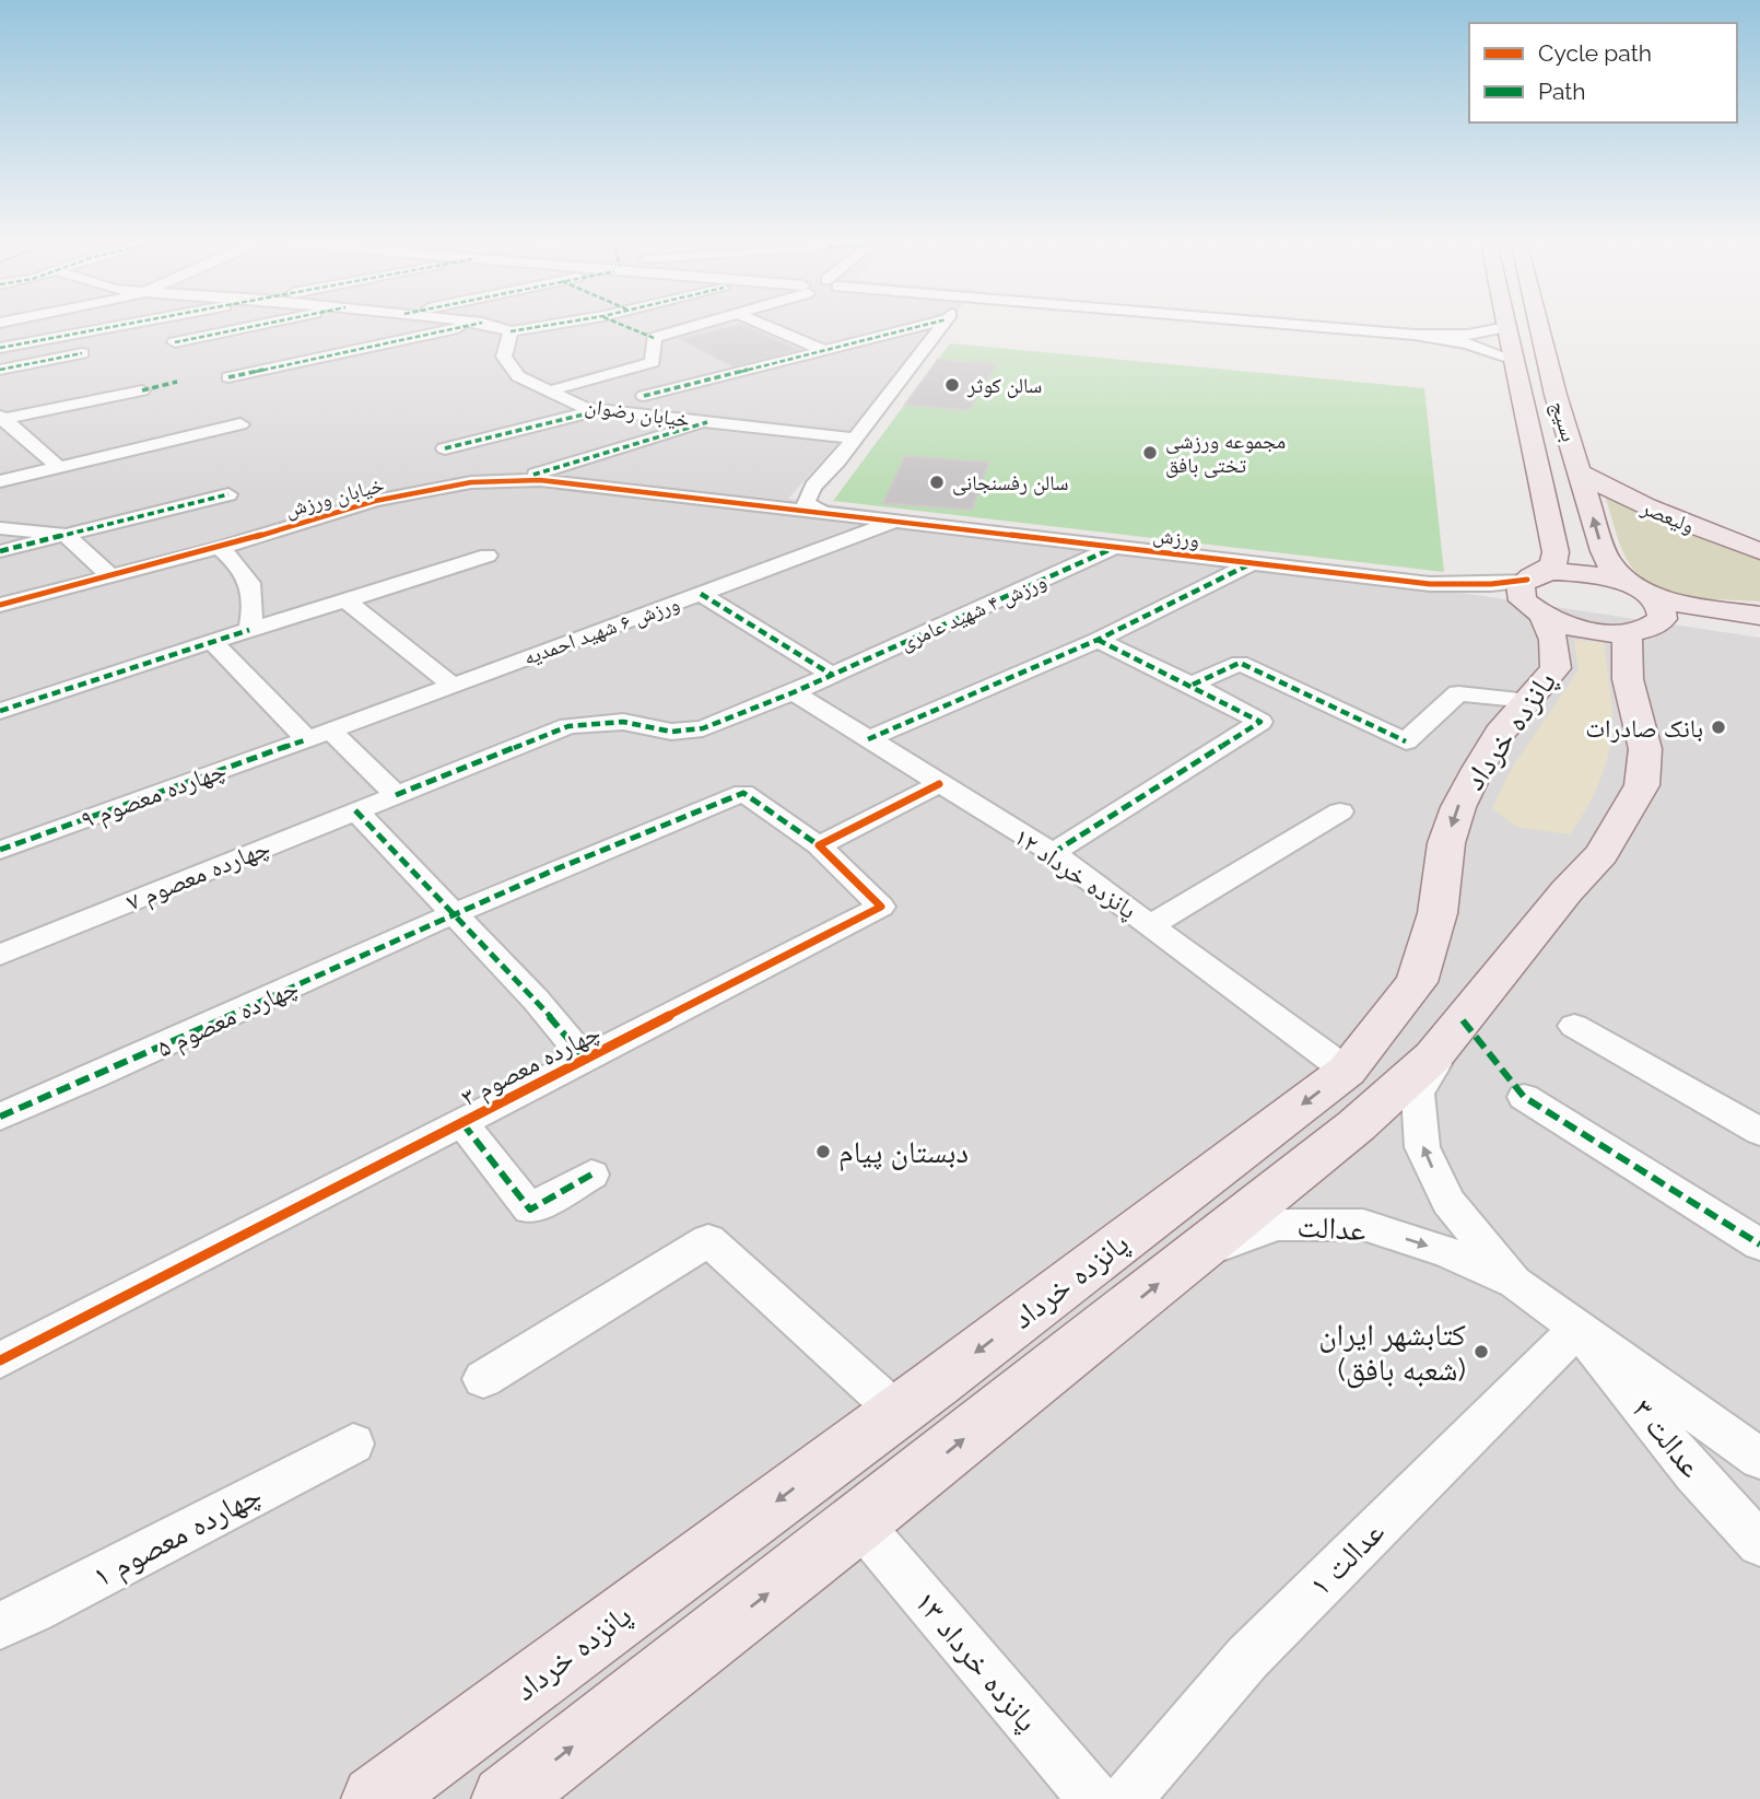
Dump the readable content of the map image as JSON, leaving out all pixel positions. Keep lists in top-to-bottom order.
{
  "streets": {
    "main road": ["بسیج", "ولیعصر", "پانزده خرداد"],
    "street": [
      "خیابان رضوان",
      "خیابان ورزش",
      "ورزش",
      "ورزش ۴ شهید عامری",
      "ورزش ۶ شهید احمدیه",
      "چهارده معصوم ۹",
      "پانزده خرداد ۱۲",
      "چهارده معصوم ۷",
      "چهارده معصوم ۵",
      "چهارده معصوم ۳",
      "عدالت",
      "عدالت ۳",
      "چهارده معصوم ۱",
      "عدالت ۱",
      "پانزده خرداد ۱۳"
    ]
  },
  "crossings": [
    ["بسیج", "ولیعصر"],
    ["بسیج", "ورزش"],
    ["بسیج", "پانزده خرداد"],
    ["خیابان ورزش", "ورزش"],
    ["ورزش", "ورزش ۴ شهید عامری"],
    ["ورزش", "ورزش ۶ شهید احمدیه"],
    ["ورزش", "پانزده خرداد"],
    ["ورزش ۴ شهید عامری", "پانزده خرداد ۱۲"],
    ["ورزش ۴ شهید عامری", "چهارده معصوم ۷"],
    ["ورزش ۶ شهید احمدیه", "چهارده معصوم ۹"],
    ["پانزده خرداد", "پانزده خرداد ۱۲"],
    ["پانزده خرداد", "عدالت"],
    ["پانزده خرداد", "پانزده خرداد ۱۳"],
    ["عدالت", "عدالت ۳"],
    ["عدالت", "عدالت ۱"],
    ["عدالت ۳", "عدالت ۱"]
  ],
  "places": [
    "سالن کوثر",
    "مجموعه ورزشی تختی بافق",
    "سالن رفسنجانی",
    "بانک صادرات",
    "دبستان پیام",
    "کتابشهر ایران (شعبه بافق)"
  ],
  "legend": ["Cycle path", "Path"]
}
